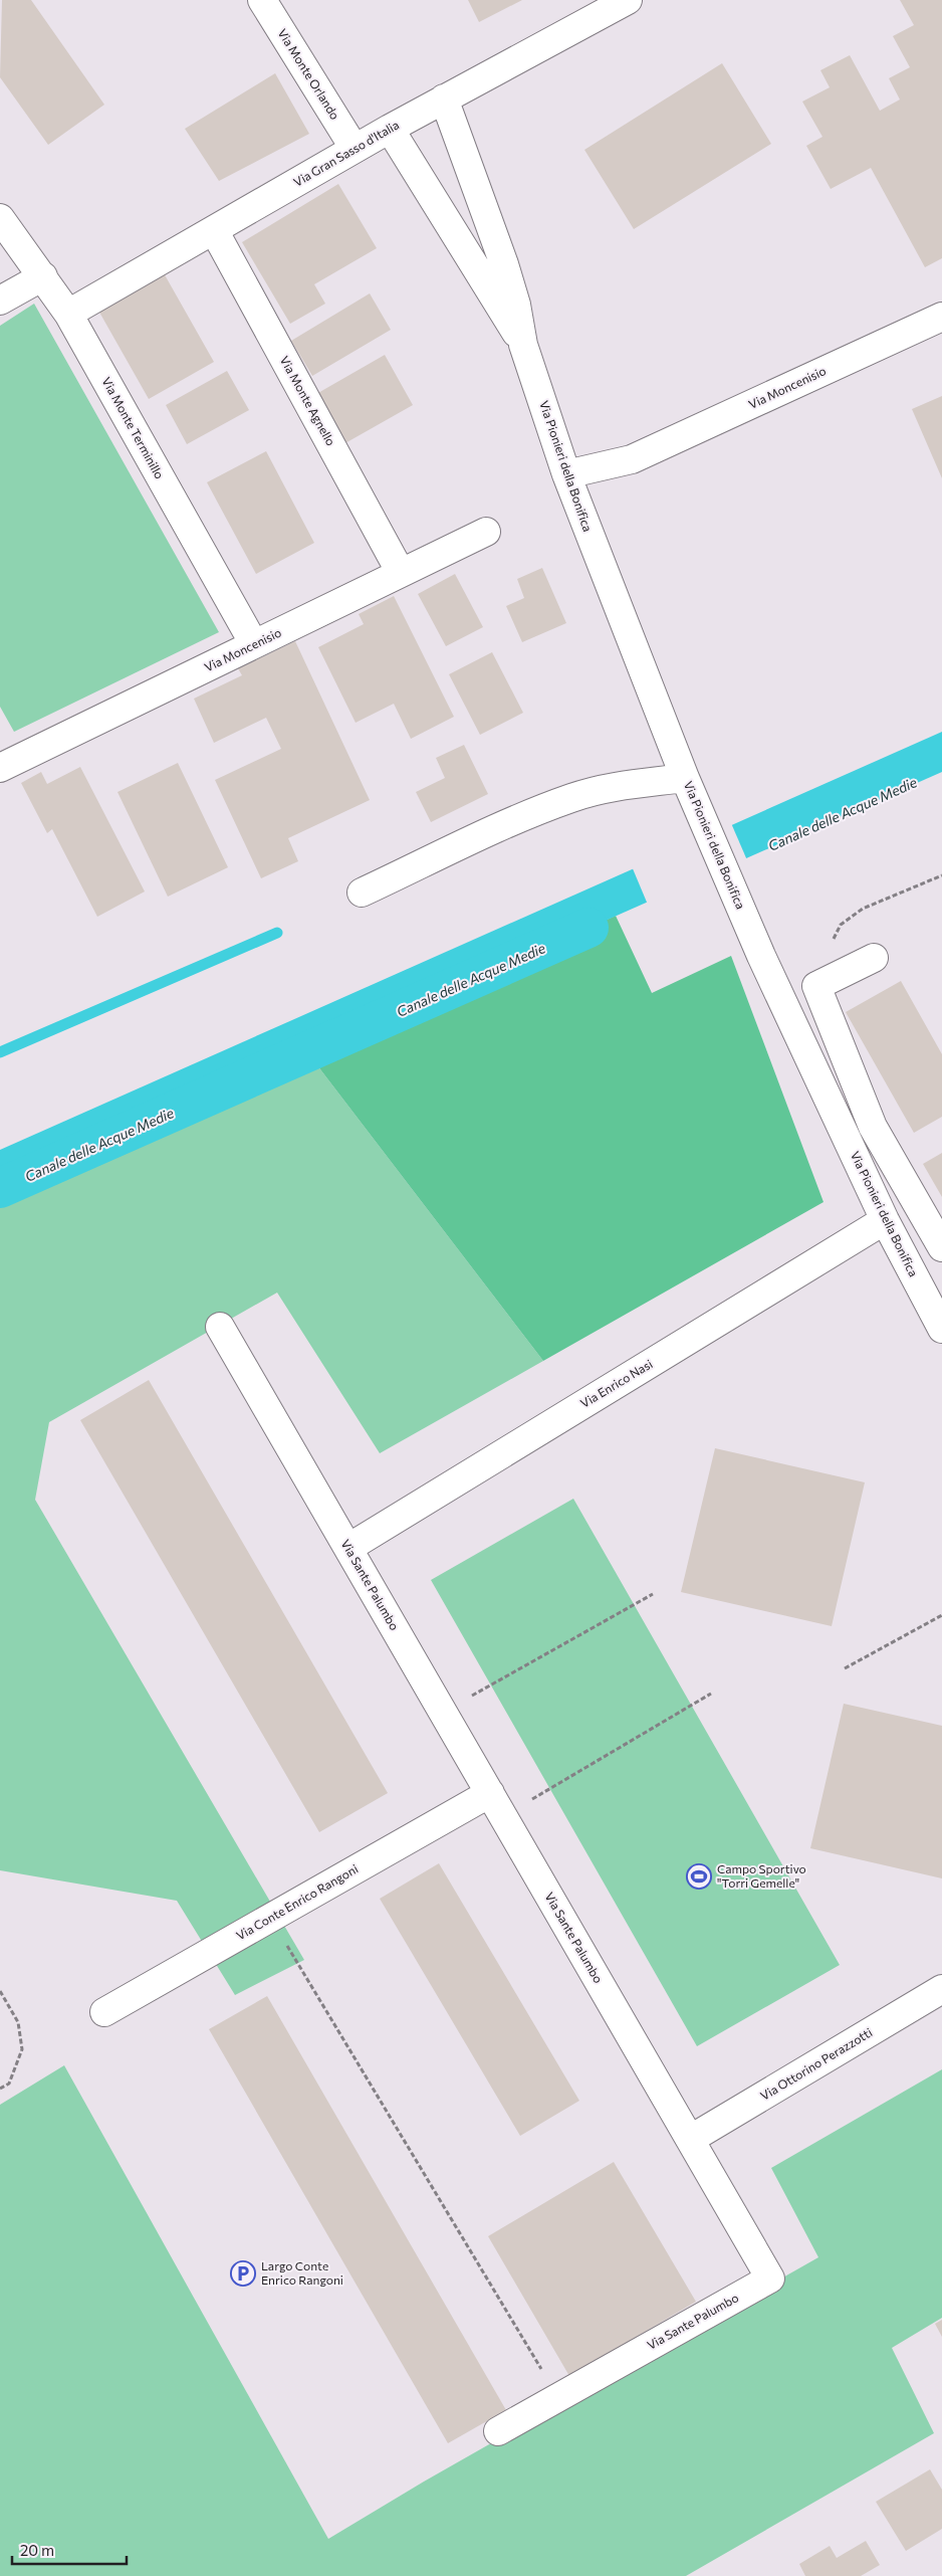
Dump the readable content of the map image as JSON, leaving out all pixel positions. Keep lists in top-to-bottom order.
{
  "streets": {
    "street": [
      "Via Monte Orlando",
      "Via Gran Sasso d'Italia",
      "Via Moncenisio",
      "Via Monte Agnello",
      "Via Monte Terminillo",
      "Via Pionieri della Bonifica",
      "Via Enrico Nasi",
      "Via Sante Palumbo",
      "Via Conte Enrico Rangoni",
      "Via Ottorino Perazzotti"
    ]
  },
  "crossings": [
    ["Via Monte Orlando", "Via Gran Sasso d'Italia"],
    ["Via Gran Sasso d'Italia", "Via Monte Agnello"],
    ["Via Gran Sasso d'Italia", "Via Monte Terminillo"],
    ["Via Gran Sasso d'Italia", "Via Pionieri della Bonifica"],
    ["Via Moncenisio", "Via Monte Agnello"],
    ["Via Moncenisio", "Via Monte Terminillo"],
    ["Via Moncenisio", "Via Pionieri della Bonifica"],
    ["Via Pionieri della Bonifica", "Via Enrico Nasi"],
    ["Via Enrico Nasi", "Via Sante Palumbo"],
    ["Via Sante Palumbo", "Via Conte Enrico Rangoni"],
    ["Via Sante Palumbo", "Via Ottorino Perazzotti"]
  ],
  "water": ["Canale delle Acque Medie"],
  "places": {
    "sports": ["Campo Sportivo \"Torri Gemelle\""],
    "parking": ["Largo Conte Enrico Rangoni"]
  },
  "scale_bar": "20 m"
}
